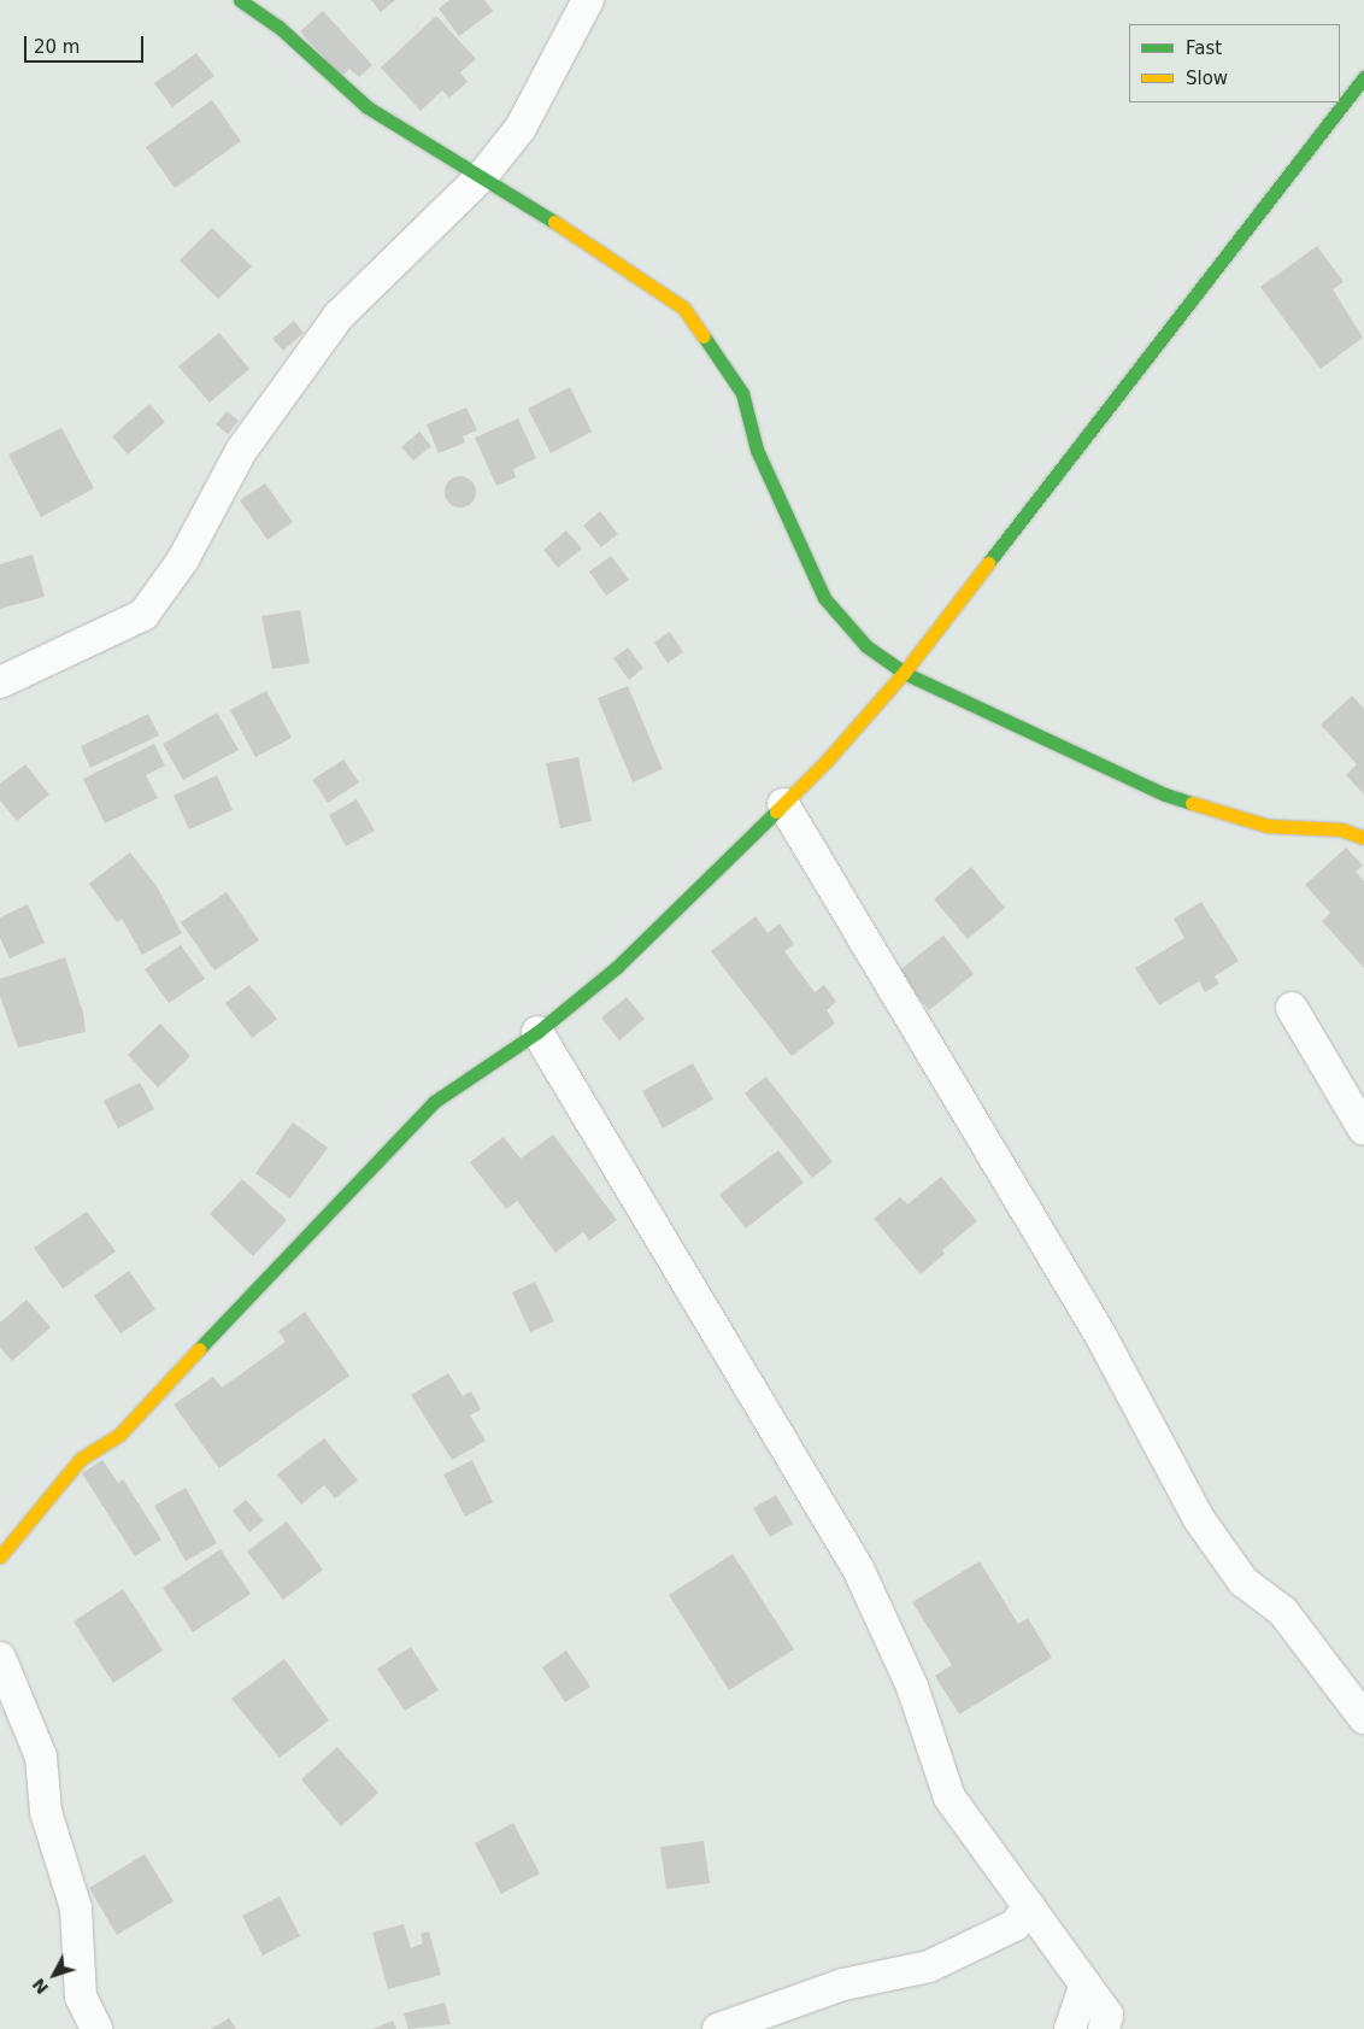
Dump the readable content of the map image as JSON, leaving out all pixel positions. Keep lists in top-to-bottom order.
{
  "legend": ["Fast", "Slow"],
  "scale_bar": "20 m",
  "north": "bottom left"
}
